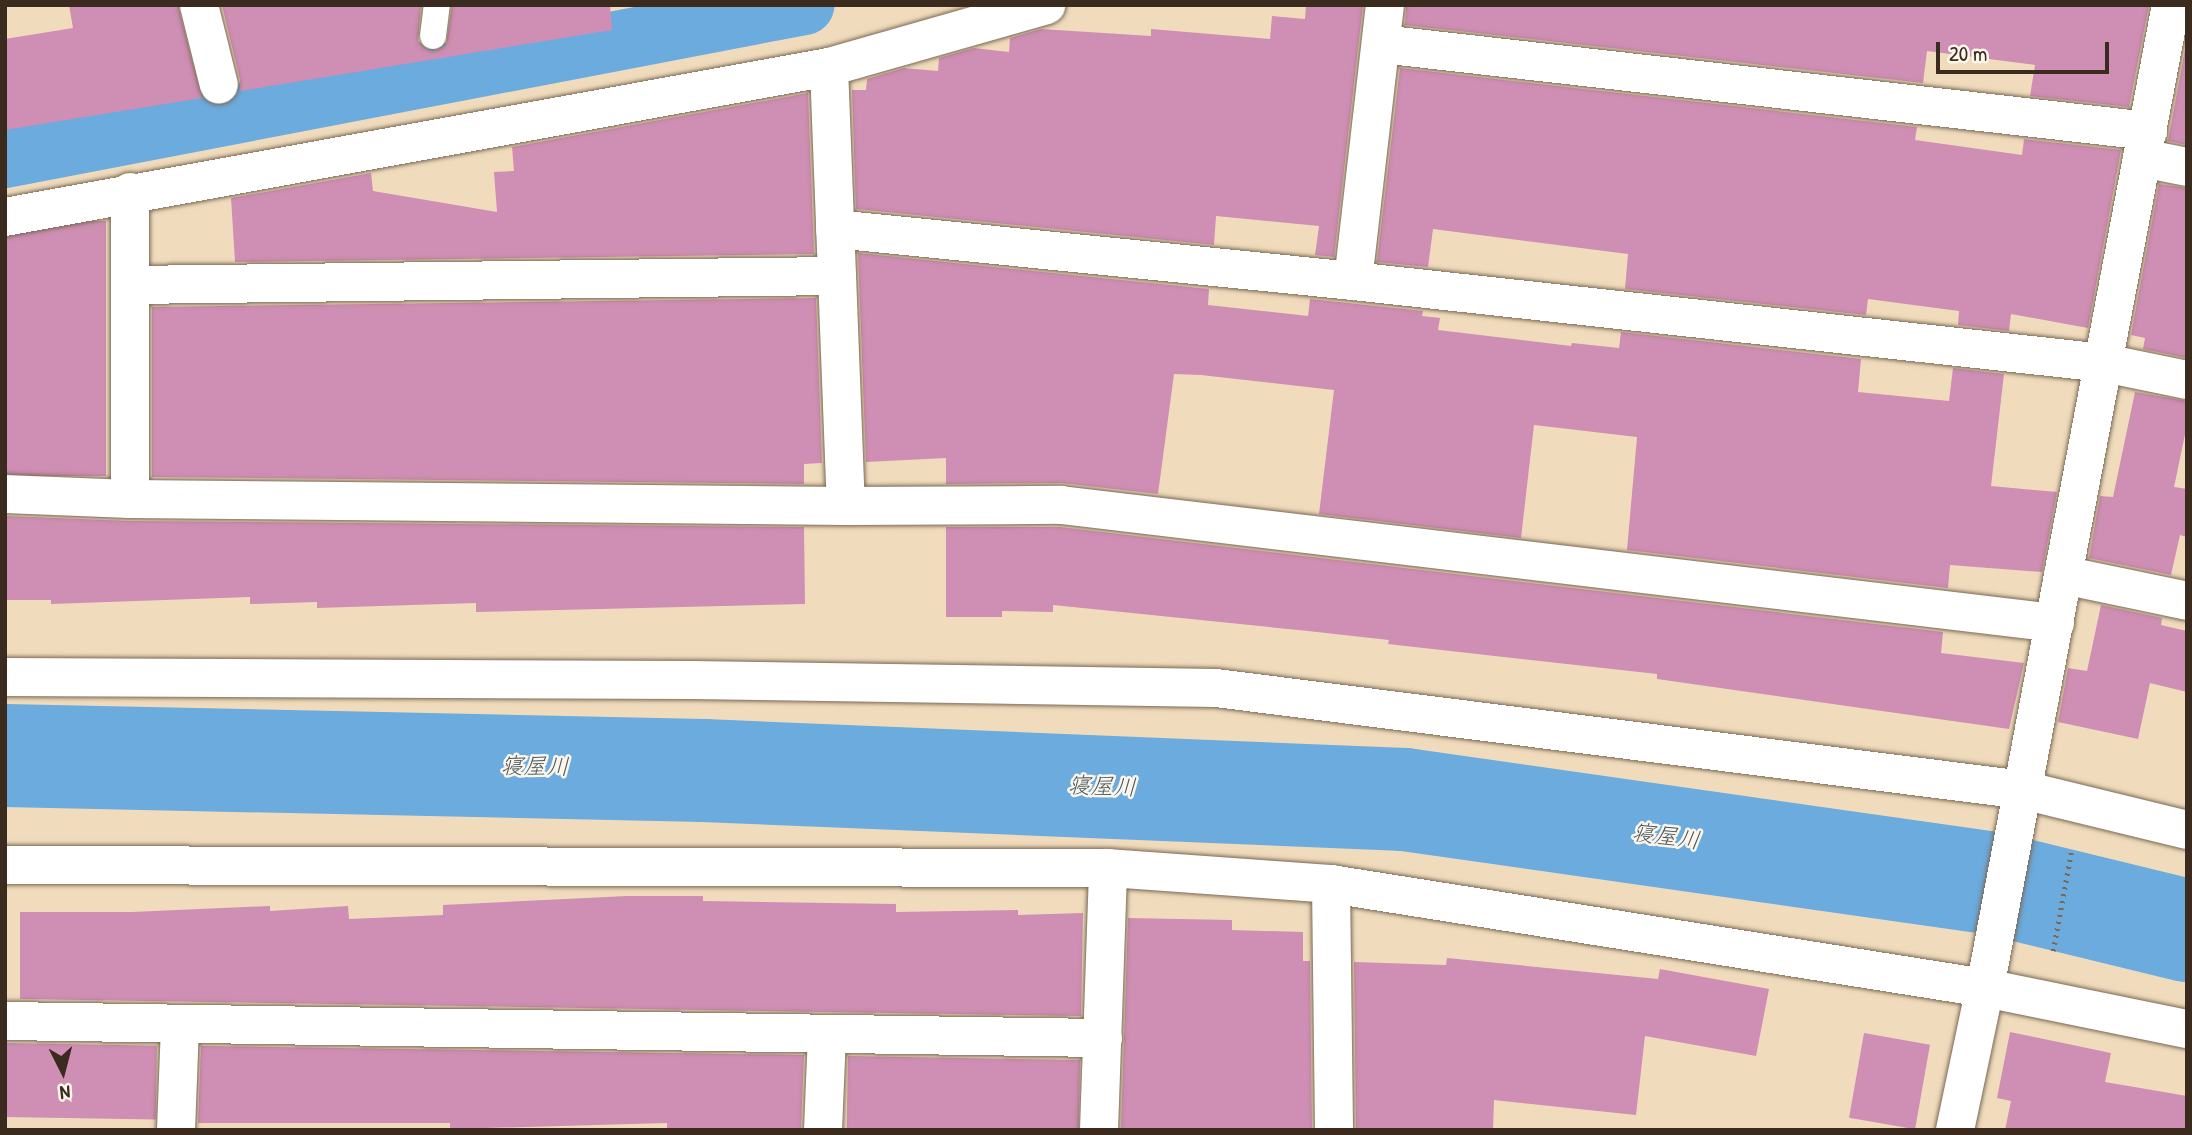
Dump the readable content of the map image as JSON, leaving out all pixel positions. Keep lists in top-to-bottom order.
{
  "water": ["寝屋川"],
  "scale_bar": "20 m",
  "north": "bottom"
}
